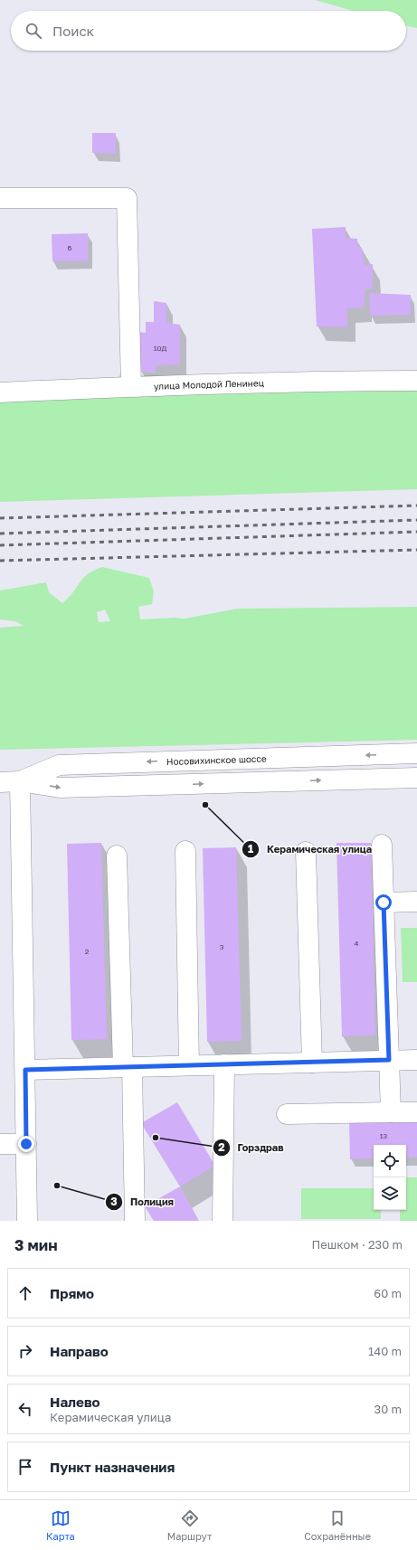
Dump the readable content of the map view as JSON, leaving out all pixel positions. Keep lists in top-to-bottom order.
{
  "streets": {
    "main road": ["улица Молодой Ленинец", "Носовихинское шоссе"]
  },
  "places": ["Керамическая улица", "Горздрав", "Полиция"],
  "house_numbers": [
    "6",
    "10Д",
    "4",
    "3",
    "2",
    "13"
  ],
  "page": {
    "search": "Поиск",
    "heading": ["3 мин", "Пешком · 230 m"],
    "list": [
      ["Прямо", "60 m"],
      ["Направо", "140 m"],
      ["Налево", "Керамическая улица", "30 m"],
      "Пункт назначения"
    ],
    "nav": ["Карта", "Маршрут", "Сохранённые"]
  }
}
